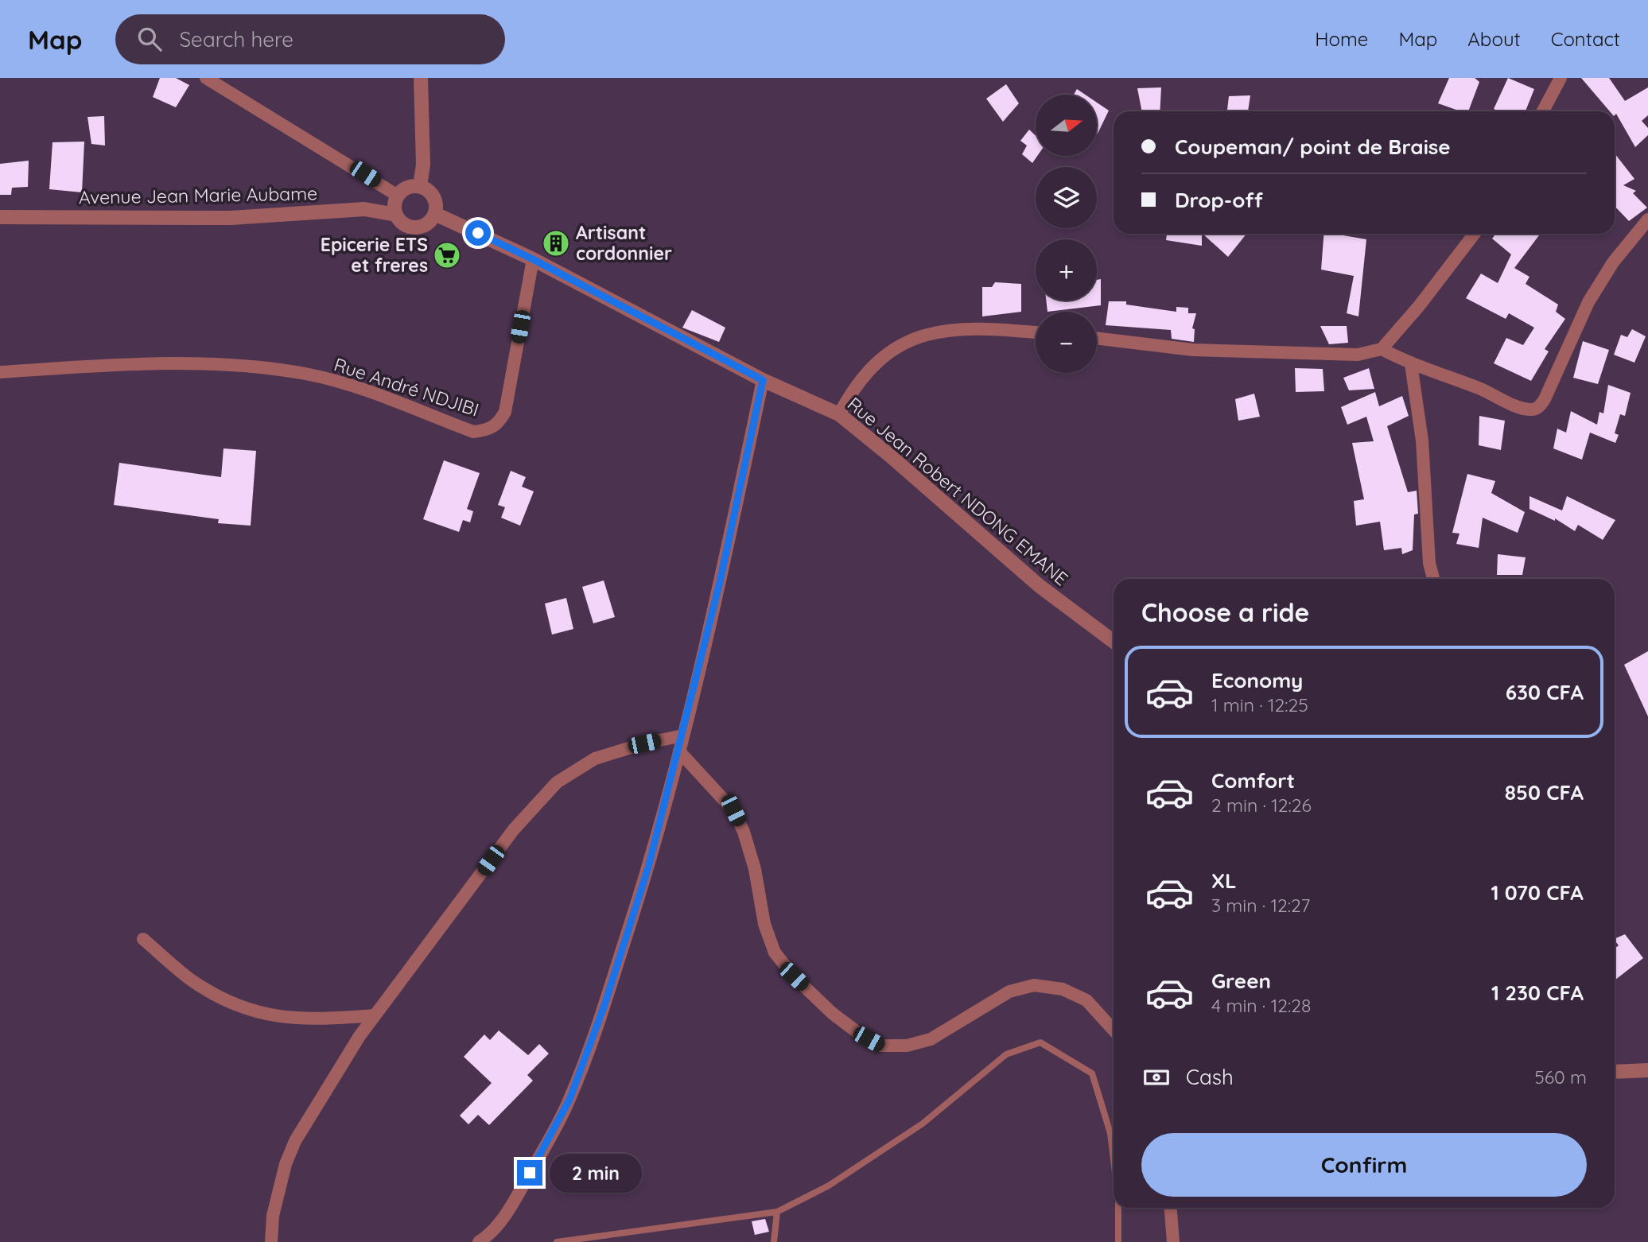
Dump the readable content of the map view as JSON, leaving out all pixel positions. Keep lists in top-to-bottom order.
{
  "streets": {
    "street": ["Avenue Jean Marie Aubame", "Rue André NDJIBI", "Rue Jean Robert NDONG EMANE"]
  },
  "crossings": [
    ["Avenue Jean Marie Aubame", "Rue Jean Robert NDONG EMANE"],
    ["Rue André NDJIBI", "Rue Jean Robert NDONG EMANE"]
  ],
  "places": {
    "building": ["Artisant cordonnier"],
    "supermarket": ["Epicerie ETS et freres"]
  },
  "north": "right",
  "page": {
    "header": "Map",
    "search": "Search here",
    "nav": [
      "Home",
      "Map",
      "About",
      "Contact"
    ],
    "map_buttons": ["+", "−"],
    "banner": ["Coupeman/ point de Braise", "Drop-off"],
    "heading": "Choose a ride",
    "list": [
      {
        "name": "Economy",
        "note": "1 min · 12:25",
        "value": "630 CFA"
      },
      {
        "name": "Comfort",
        "note": "2 min · 12:26",
        "value": "850 CFA"
      },
      {
        "name": "XL",
        "note": "3 min · 12:27",
        "value": "1 070 CFA"
      },
      {
        "name": "Green",
        "note": "4 min · 12:28",
        "value": "1 230 CFA"
      }
    ],
    "pay": ["Cash", "560 m"],
    "buttons": "Confirm",
    "bubble": "2 min"
  }
}
